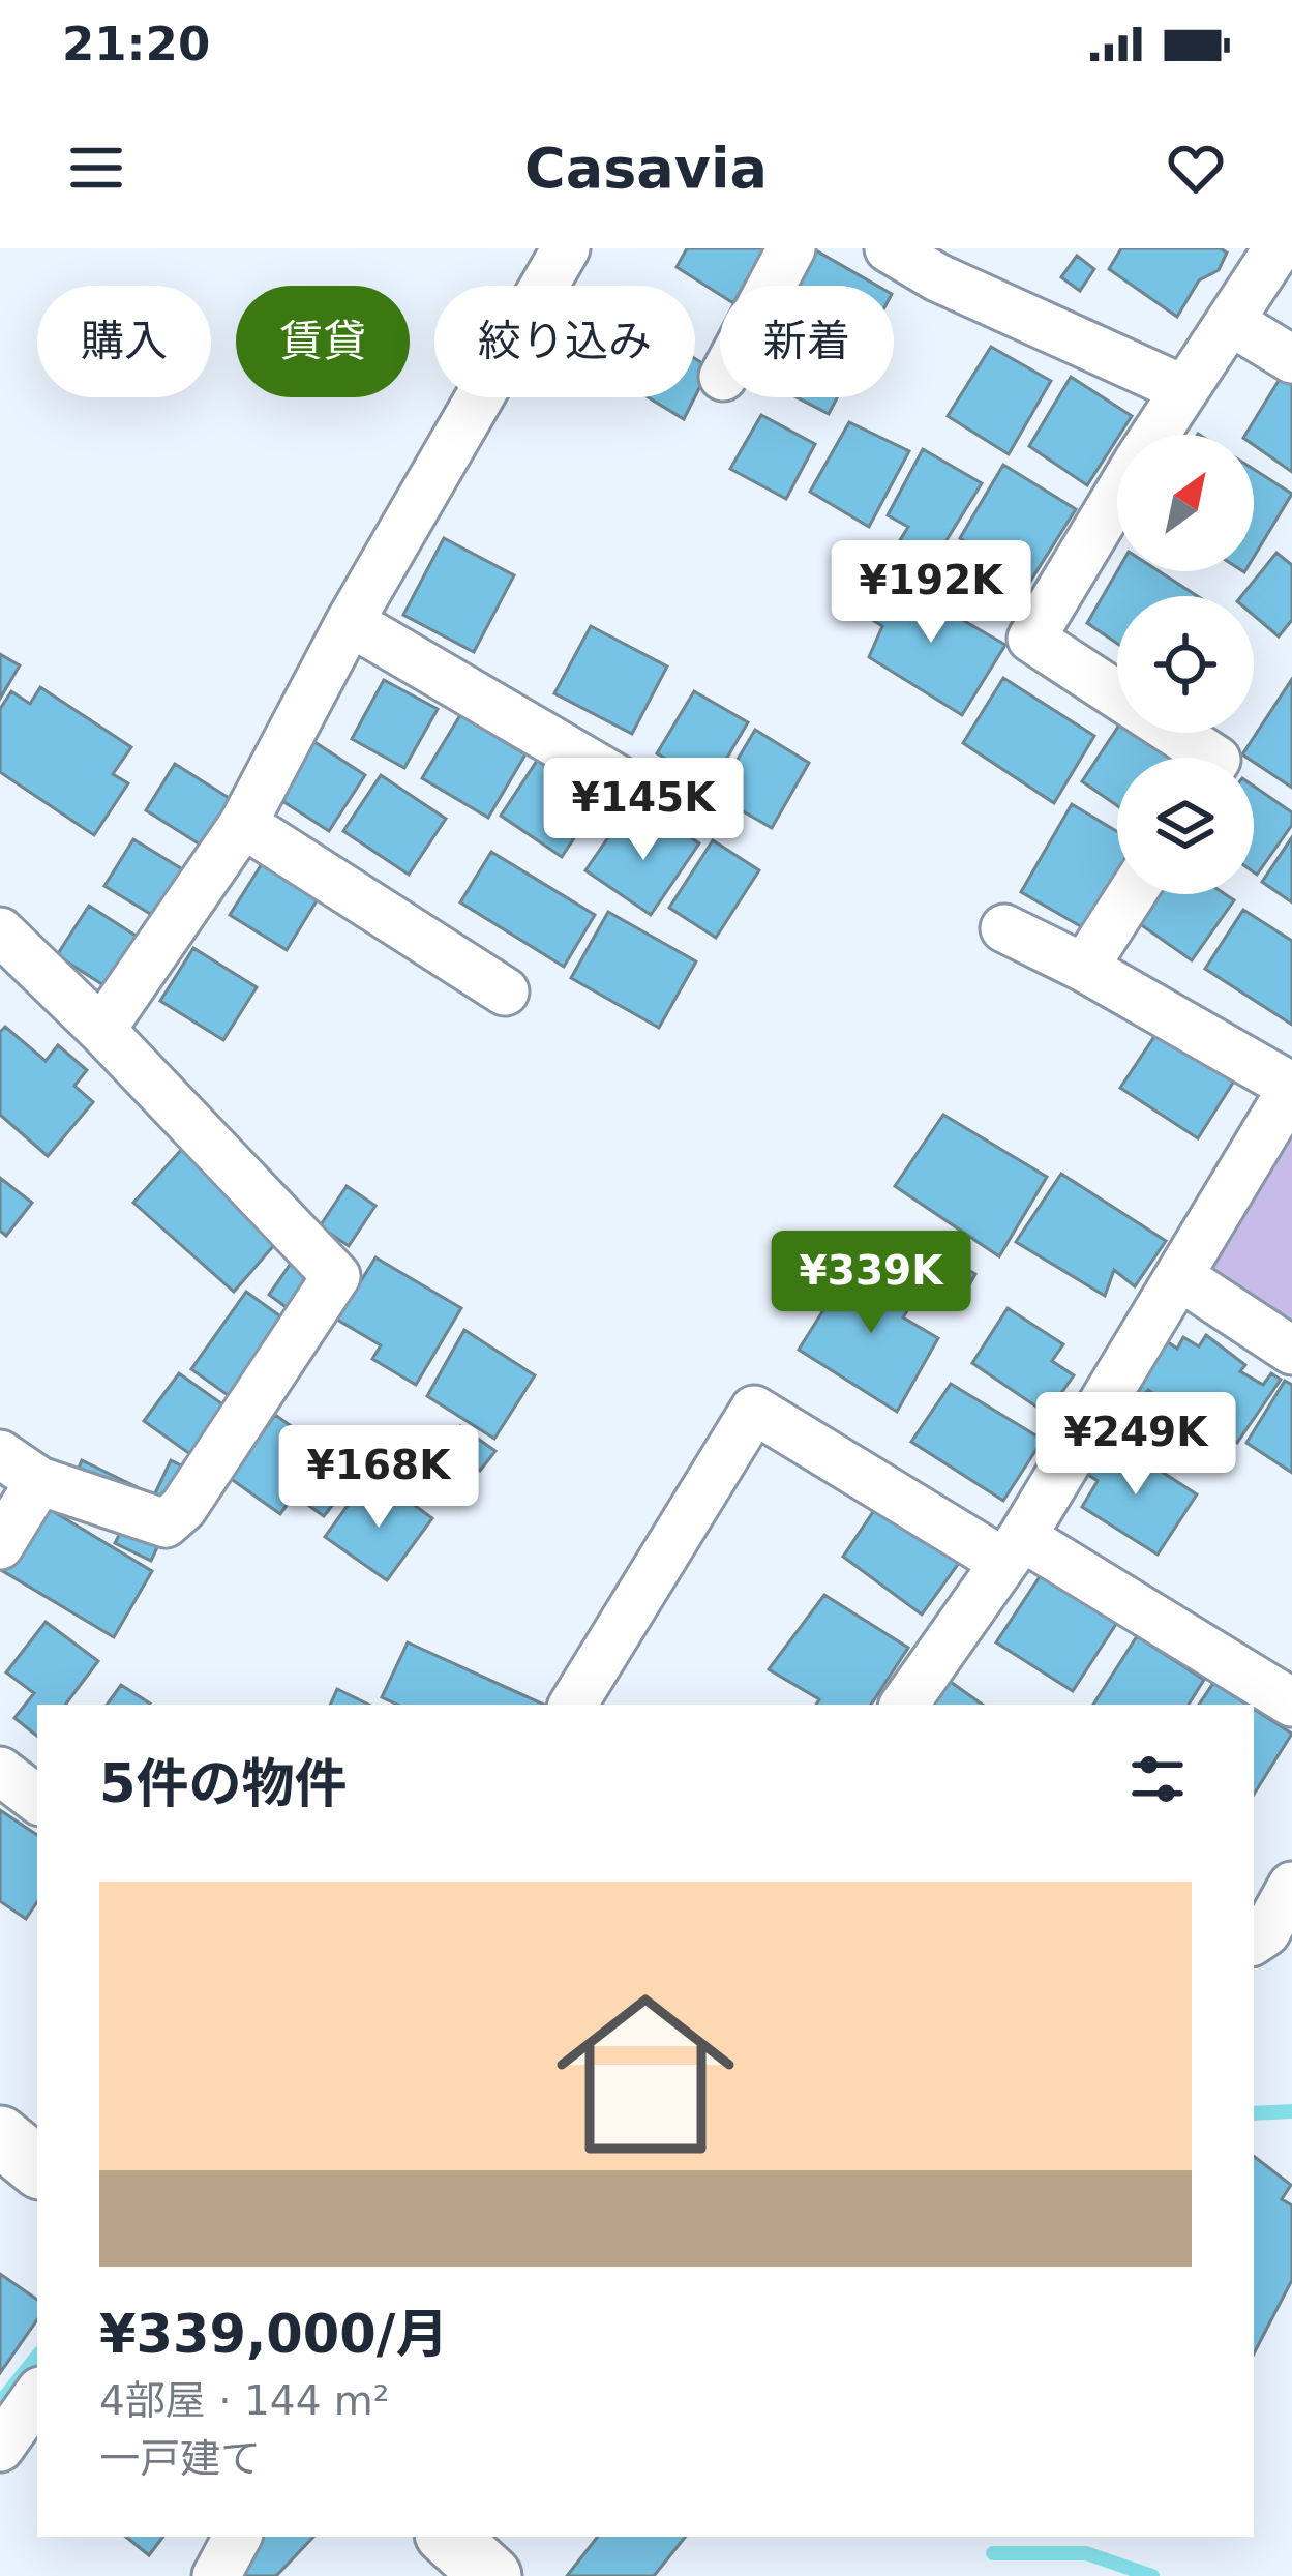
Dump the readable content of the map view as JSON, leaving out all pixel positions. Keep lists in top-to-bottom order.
{
  "north": "top right",
  "page": {
    "status": "21:20",
    "header": "Casavia",
    "chip": [
      "購入",
      "賃貸",
      "絞り込み",
      "新着"
    ],
    "price": [
      "¥192K",
      "¥145K",
      "¥339K",
      "¥249K",
      "¥168K"
    ],
    "heading": "5件の物件",
    "list": [
      {
        "name": "¥339,000/月",
        "note": "4部屋 · 144 m² · 一戸建て"
      }
    ]
  }
}
